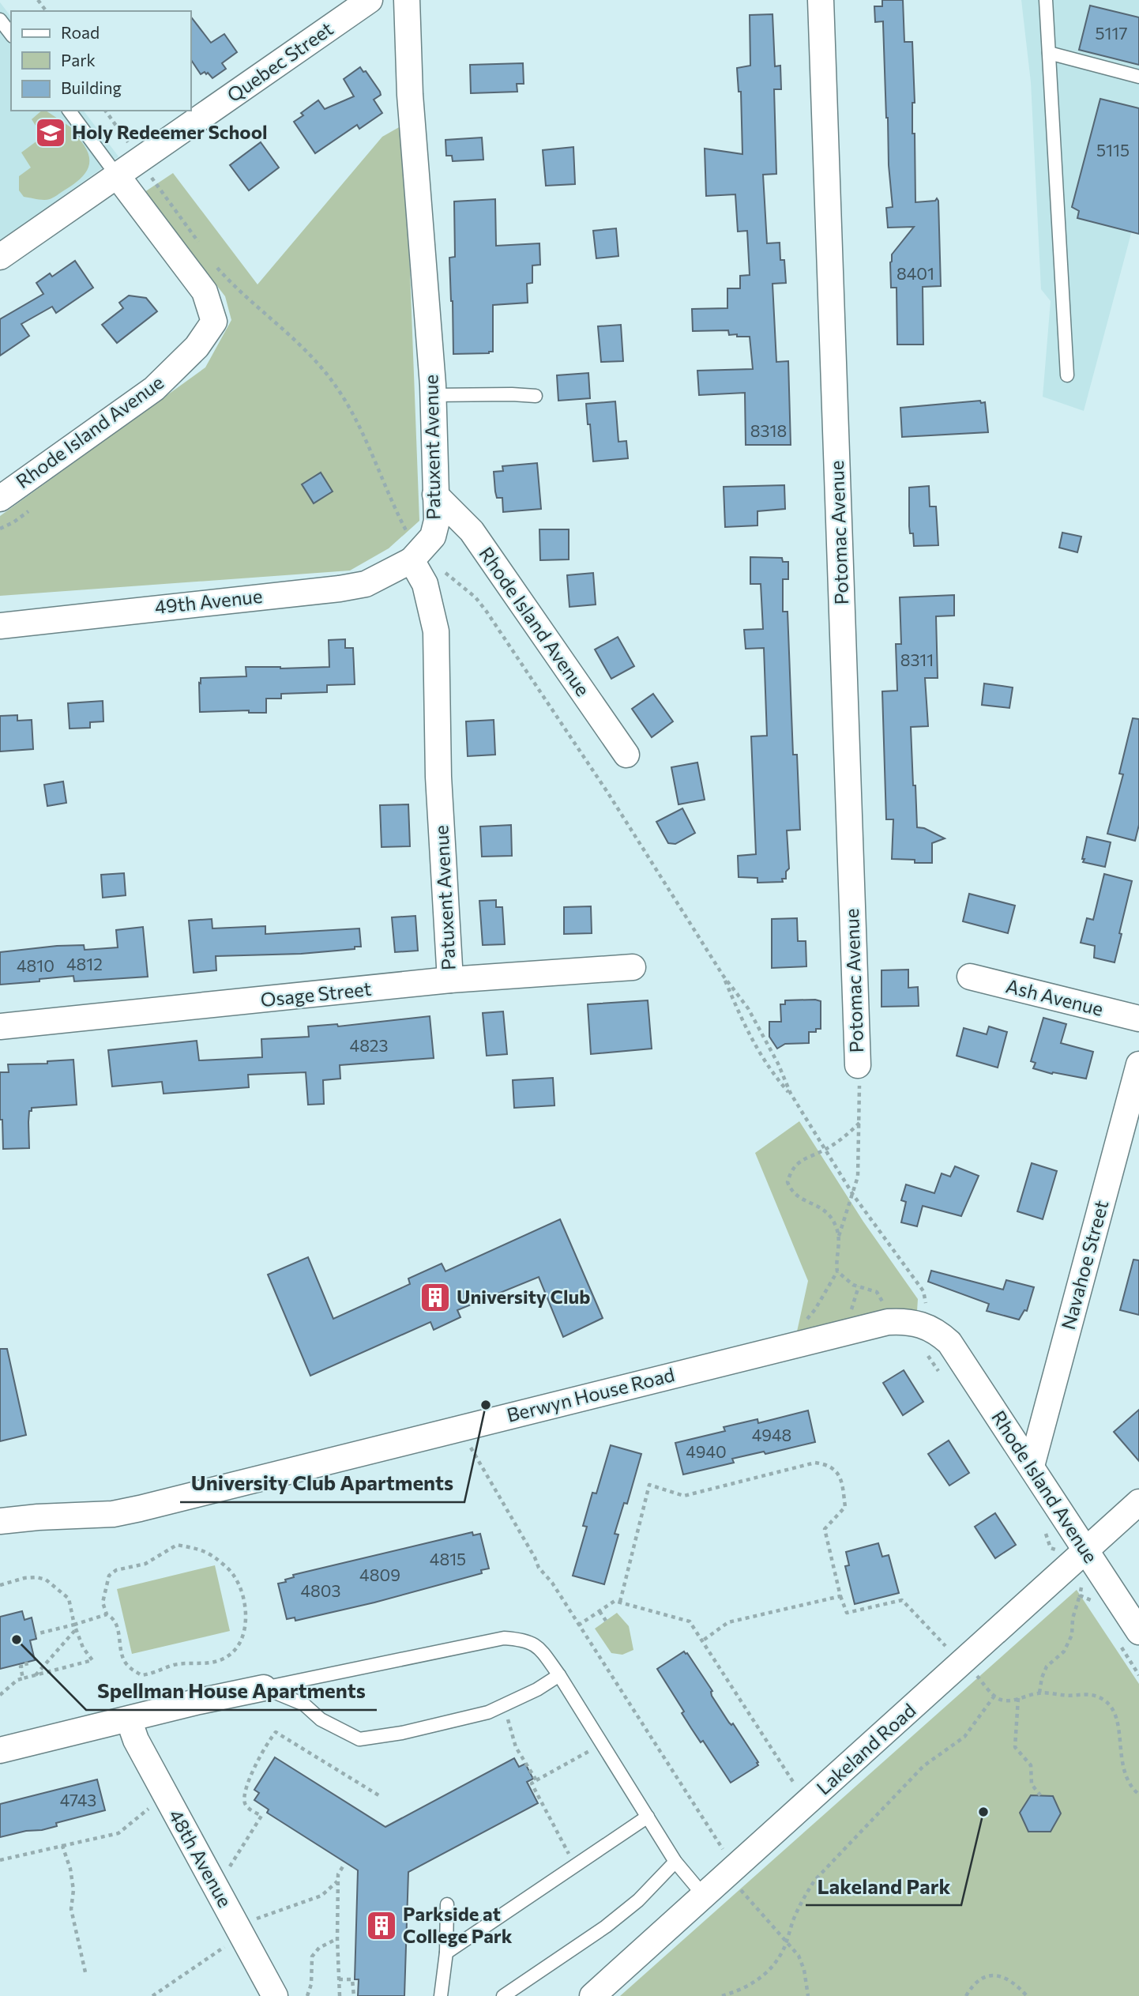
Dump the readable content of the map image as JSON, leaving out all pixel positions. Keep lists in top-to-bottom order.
{
  "streets": {
    "street": [
      "Quebec Street",
      "Rhode Island Avenue",
      "Patuxent Avenue",
      "Potomac Avenue",
      "49th Avenue",
      "Osage Street",
      "Ash Avenue",
      "Navahoe Street",
      "Berwyn House Road",
      "Lakeland Road",
      "48th Avenue"
    ]
  },
  "crossings": [
    ["Quebec Street", "Rhode Island Avenue"],
    ["Rhode Island Avenue", "Patuxent Avenue"],
    ["Rhode Island Avenue", "Navahoe Street"],
    ["Rhode Island Avenue", "Berwyn House Road"],
    ["Rhode Island Avenue", "Lakeland Road"],
    ["Patuxent Avenue", "49th Avenue"],
    ["Patuxent Avenue", "Osage Street"]
  ],
  "places": {
    "school or university": ["Holy Redeemer School"],
    "building": ["University Club", "Parkside at College Park"],
    "other": ["University Club Apartments", "Spellman House Apartments", "Lakeland Park"]
  },
  "house_numbers": [
    "5117",
    "5115",
    "8401",
    "8318",
    "8311",
    "4812",
    "4810",
    "4823",
    "4948",
    "4940",
    "4815",
    "4809",
    "4803",
    "4743"
  ],
  "legend": ["Road", "Park", "Building"]
}
